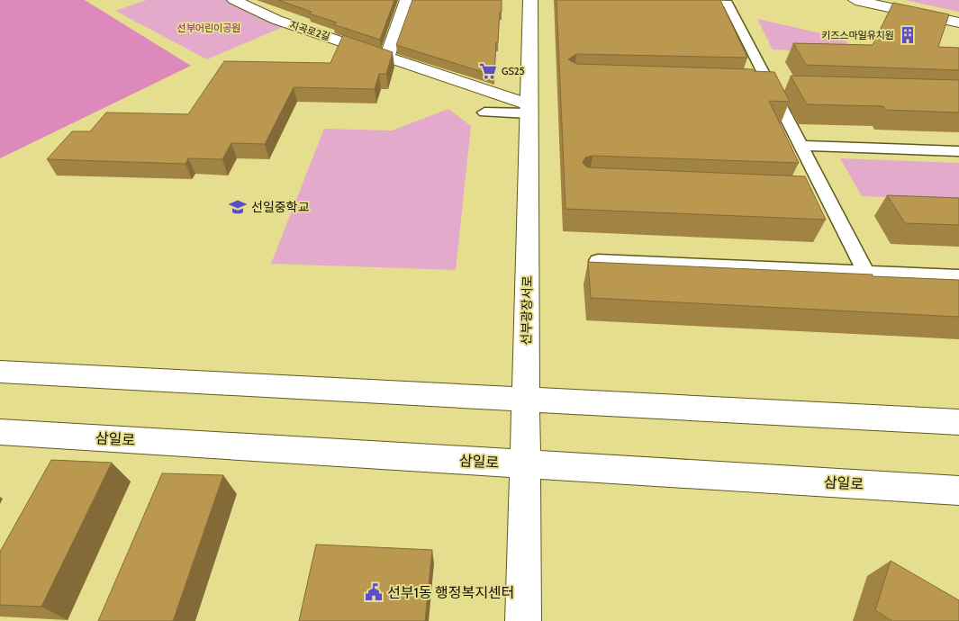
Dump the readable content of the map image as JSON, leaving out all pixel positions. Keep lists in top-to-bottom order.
{
  "streets": {
    "street": ["지곡로2길", "선부광장서로", "삼일로"]
  },
  "crossings": [
    ["지곡로2길", "선부광장서로"],
    ["선부광장서로", "삼일로"]
  ],
  "parks": ["선부어린이공원"],
  "places": {
    "building": ["키즈스마일유치원"],
    "supermarket": ["GS25"],
    "school or university": ["선일중학교"],
    "public building": ["선부1동 행정복지센터"]
  }
}
